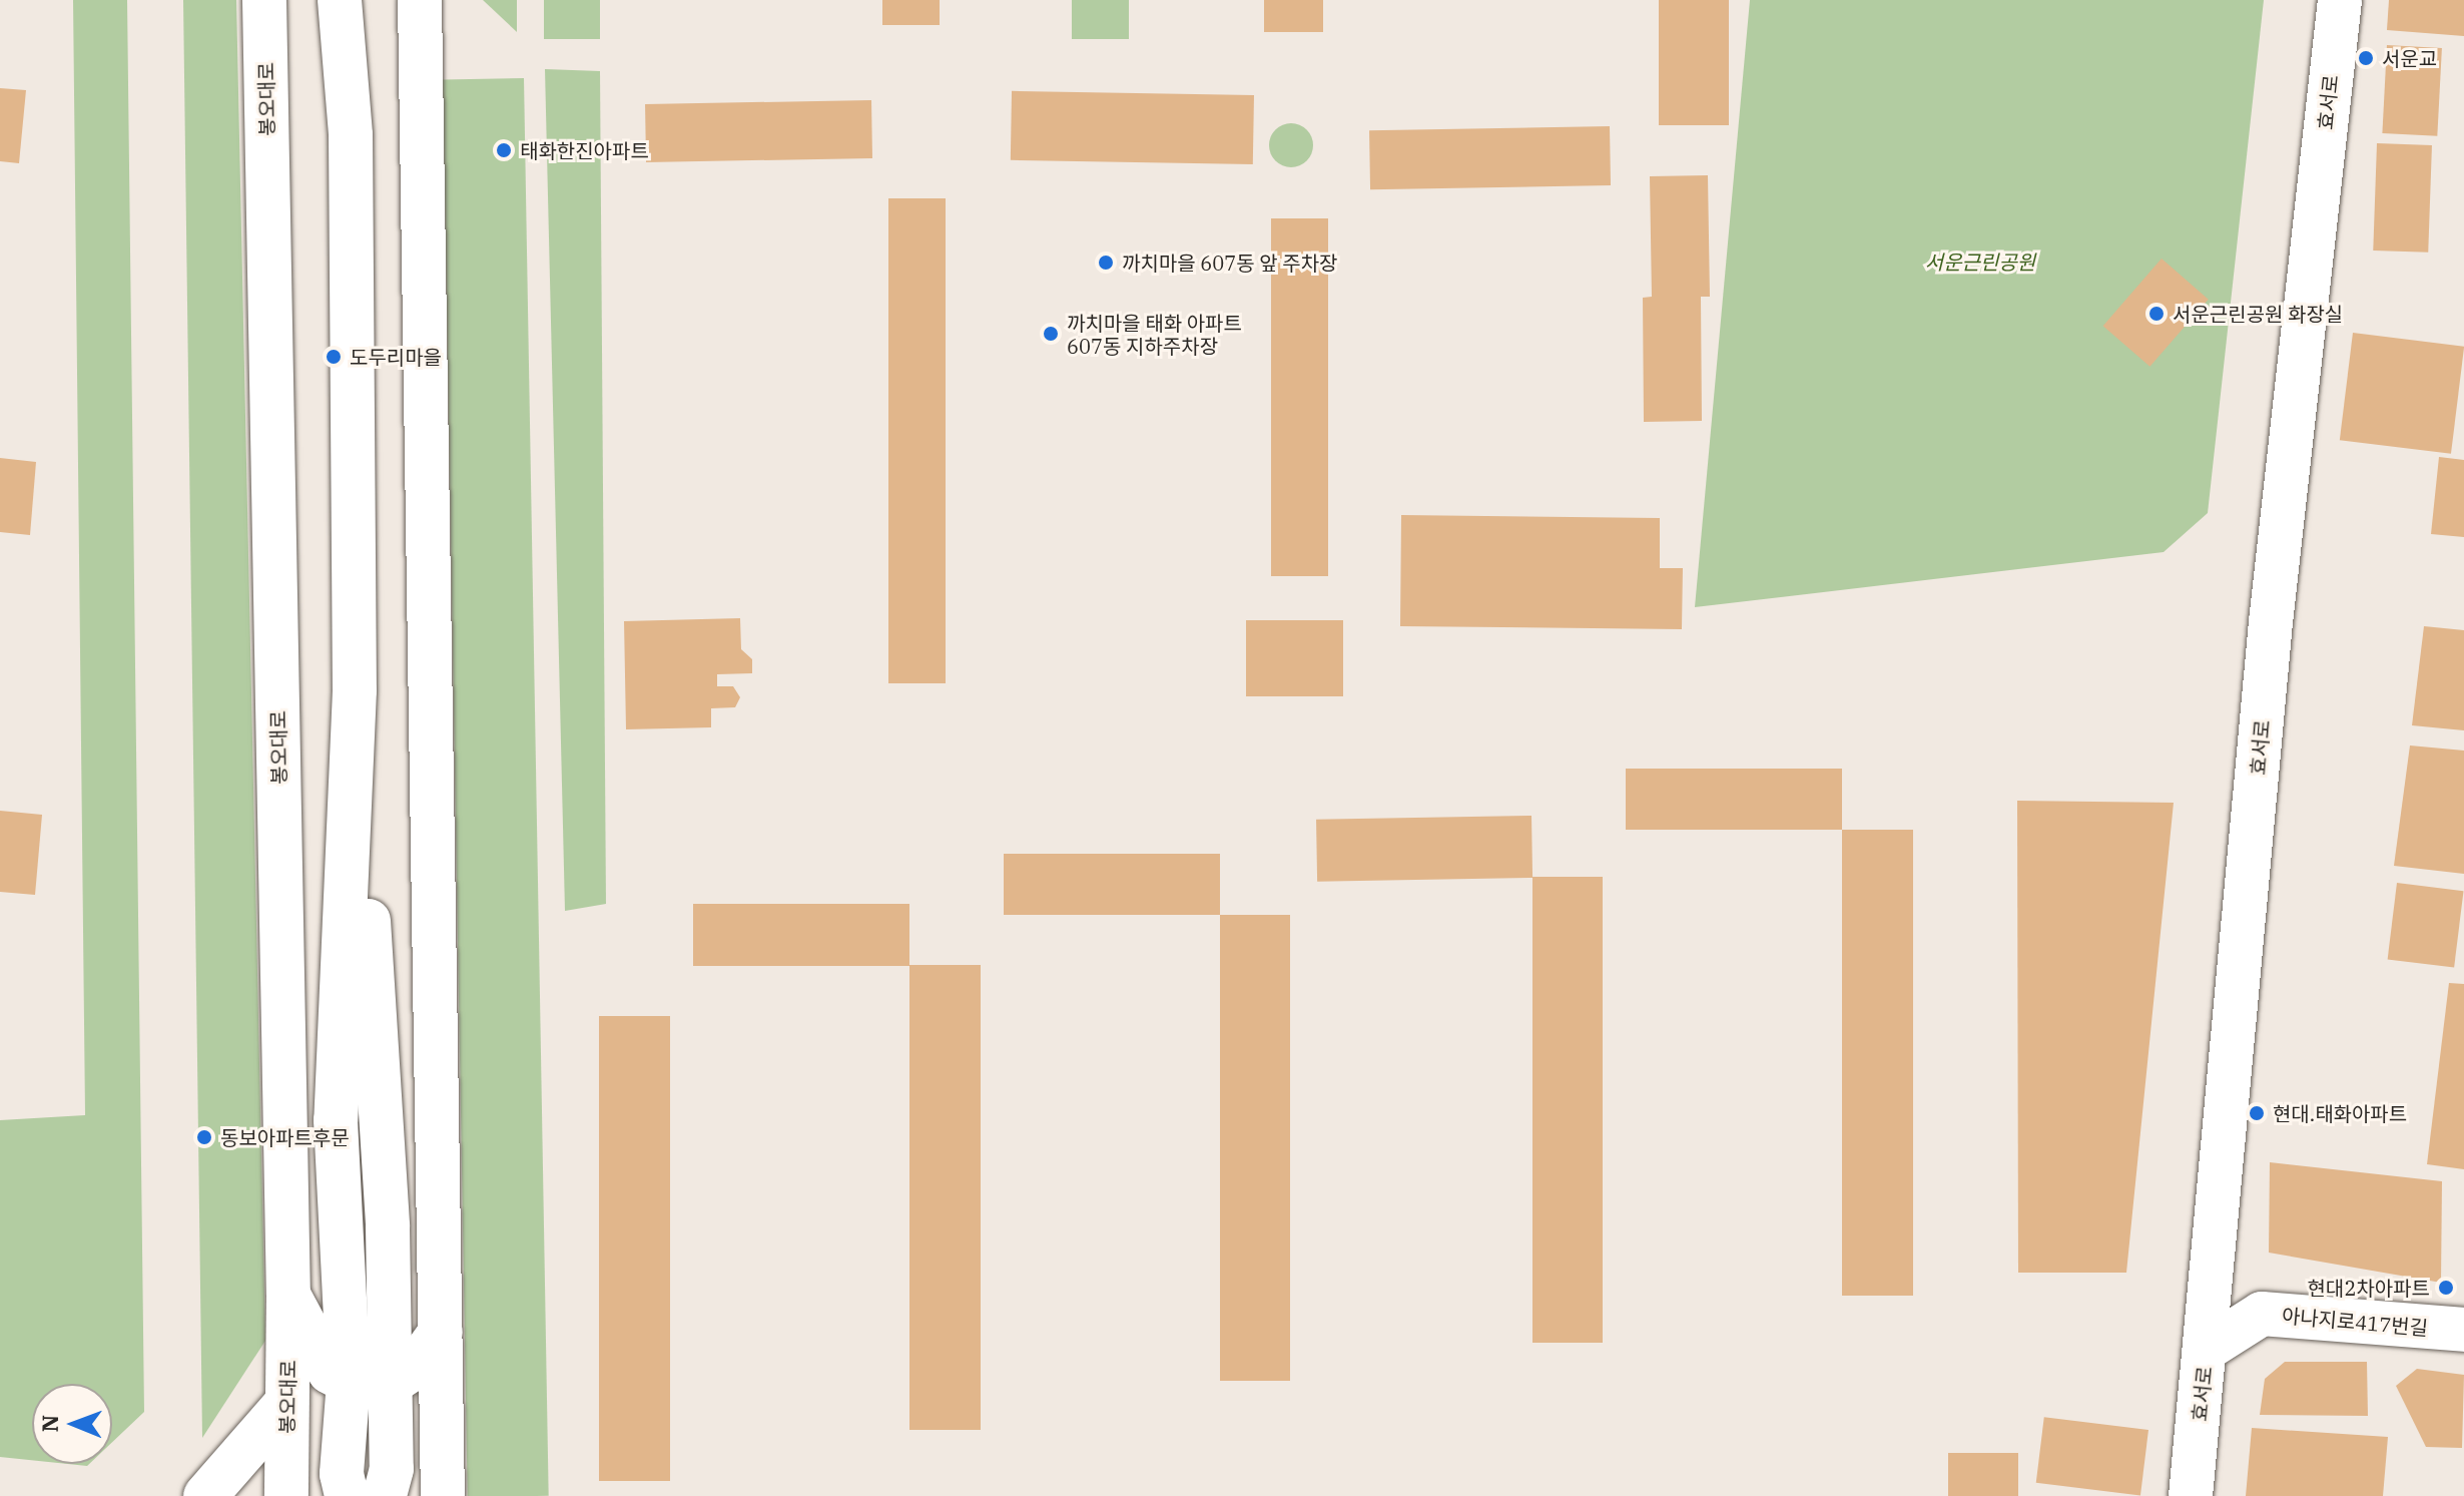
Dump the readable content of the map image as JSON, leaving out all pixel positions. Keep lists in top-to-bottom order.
{
  "streets": {
    "main road": ["봉오대로", "효서로", "아나지로417번길"]
  },
  "crossings": [
    ["효서로", "아나지로417번길"]
  ],
  "parks": ["서운근린공원"],
  "places": [
    "서운교",
    "태화한진아파트",
    "까치마을 607동 앞 주차장",
    "서운근린공원 화장실",
    "까치마을 태화 아파트 607동 지하주차장",
    "도두리마을",
    "현대.태화아파트",
    "동보아파트후문",
    "현대2차아파트"
  ],
  "north": "left"
}
